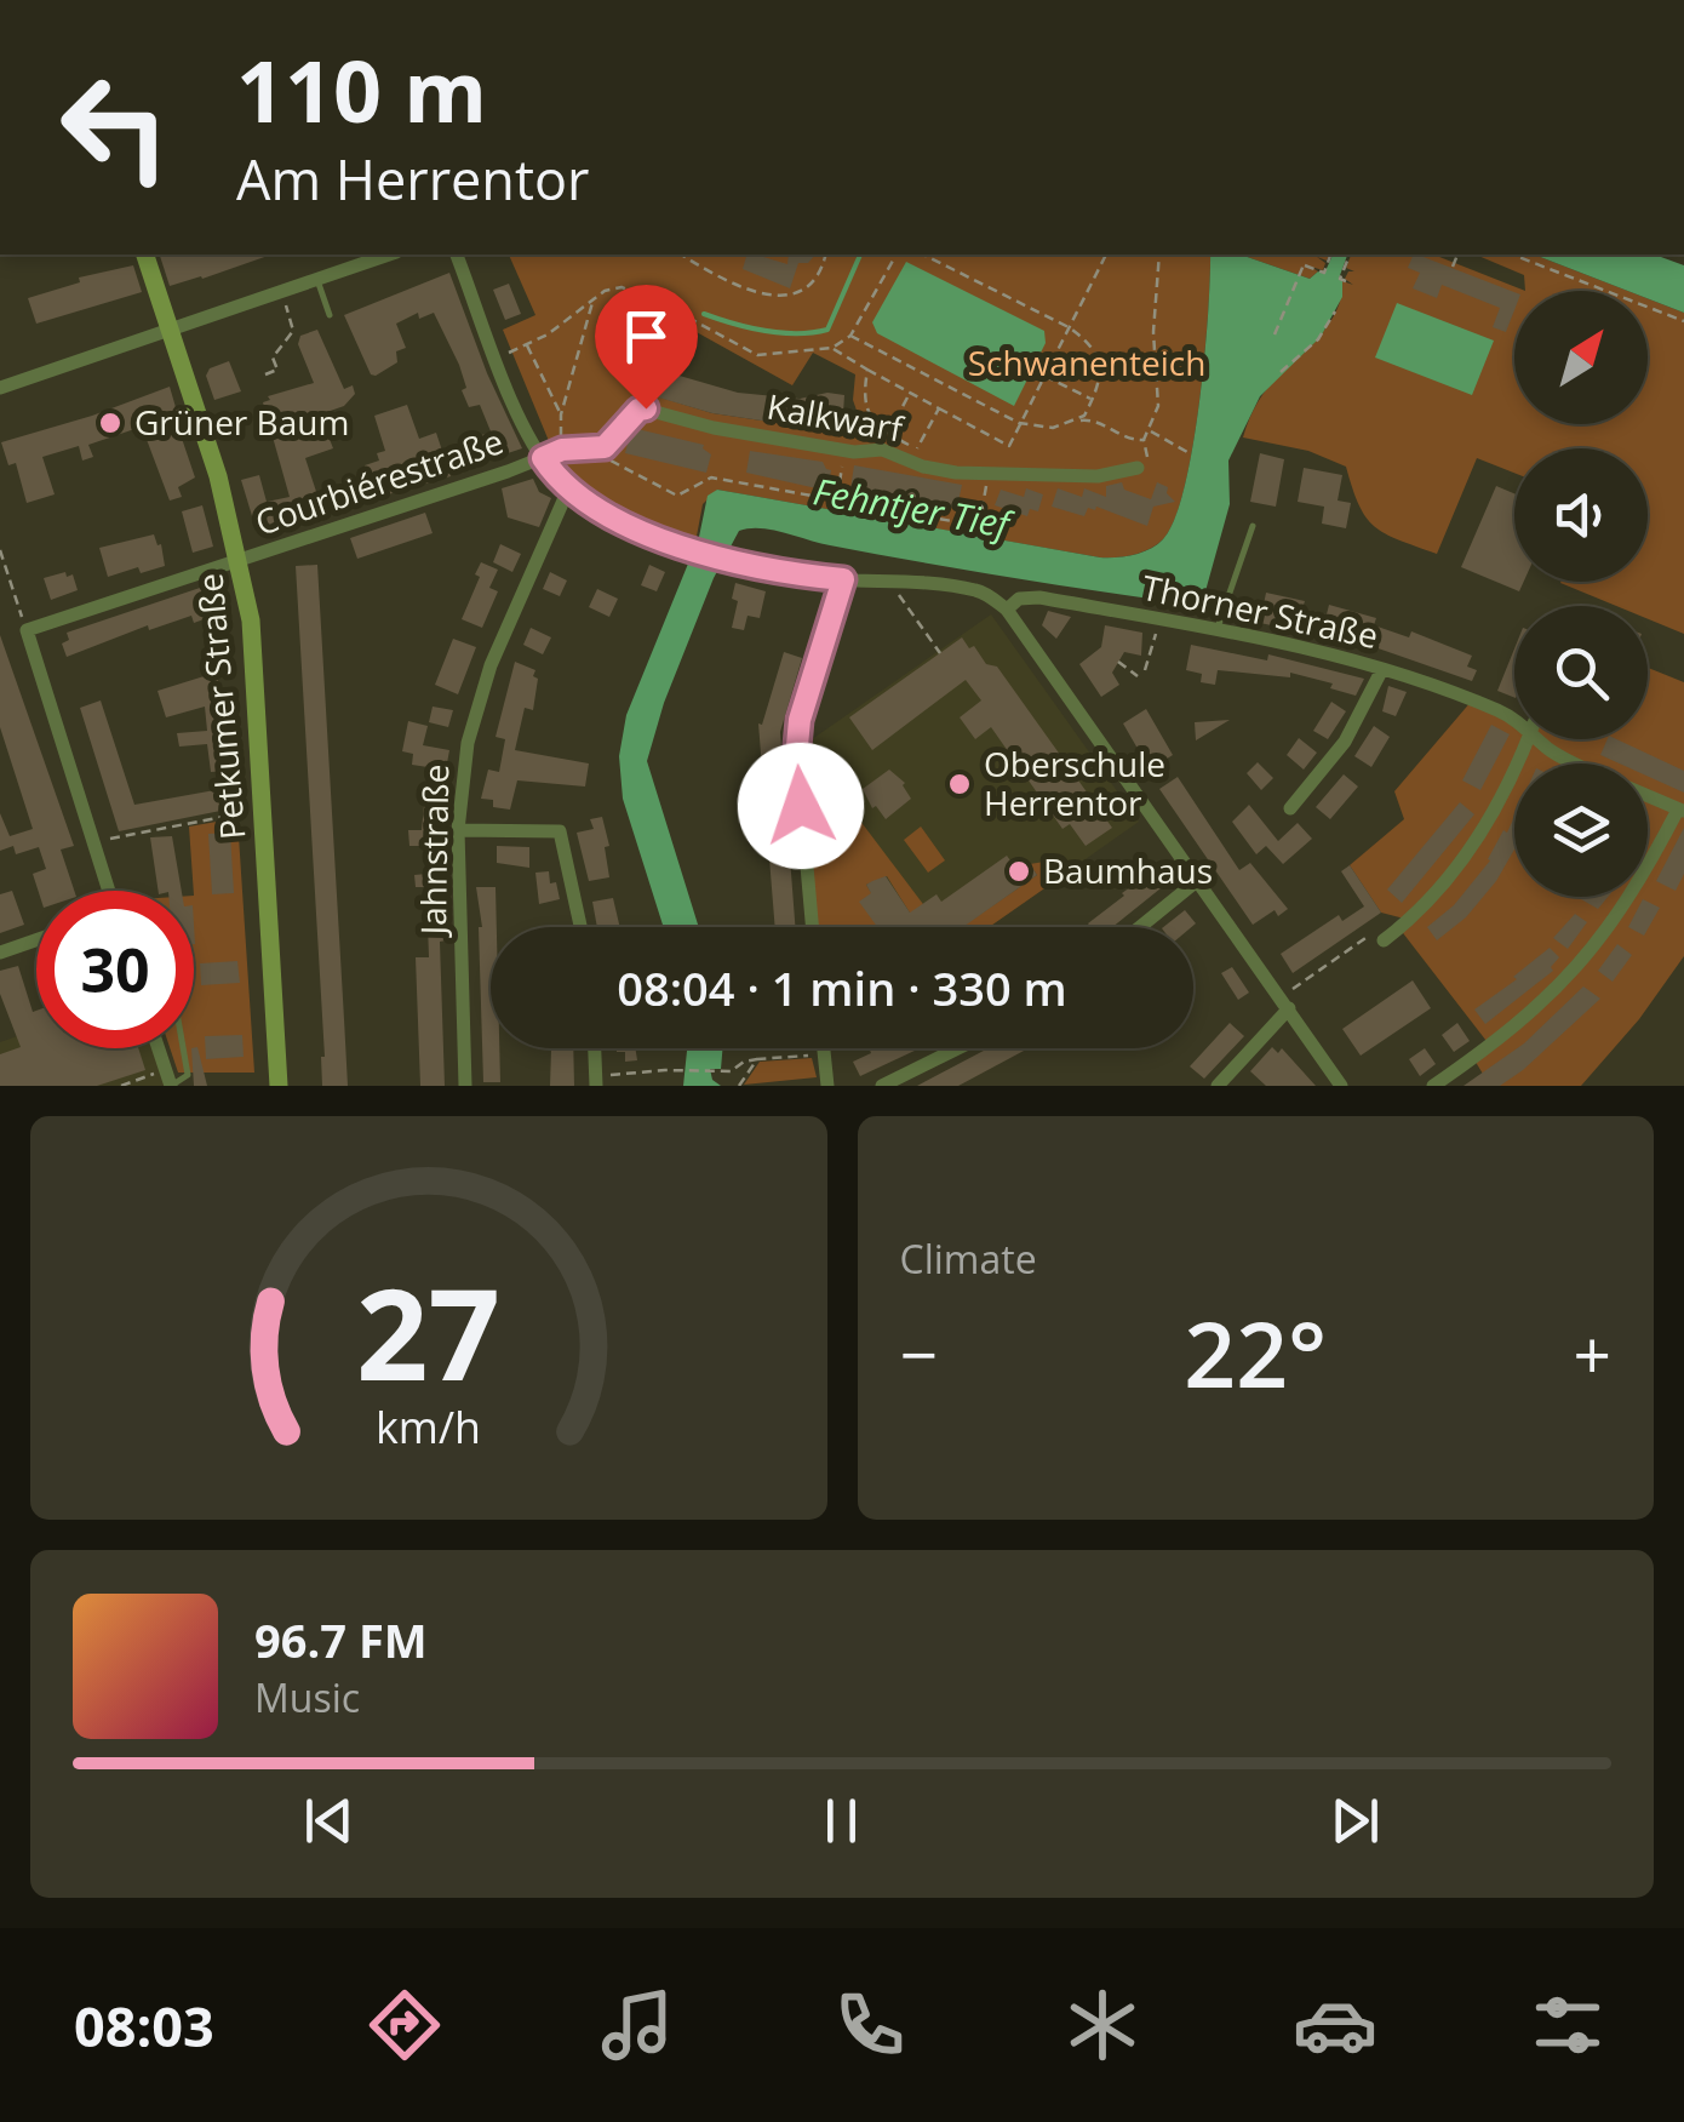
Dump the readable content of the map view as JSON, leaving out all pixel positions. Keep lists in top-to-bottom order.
{
  "streets": {
    "street": [
      "Kalkwarf",
      "Courbiérestraße",
      "Thorner Straße",
      "Petkumer Straße",
      "Jahnstraße"
    ]
  },
  "crossings": [
    ["Courbiérestraße", "Petkumer Straße"]
  ],
  "water": ["Fehntjer Tief"],
  "parks": ["Schwanenteich"],
  "places": ["Grüner Baum", "Oberschule Herrentor", "Baumhaus"],
  "north": "top right",
  "page": {
    "turn": ["110 m", "Am Herrentor"],
    "limit": "30",
    "trip": "08:04 · 1 min · 330 m",
    "tile": "Climate",
    "heat": ["−", "22°", "+"],
    "song": ["96.7 FM", "Music"],
    "tabs": "08:03",
    "gauge": ["27", "km/h"]
  }
}
